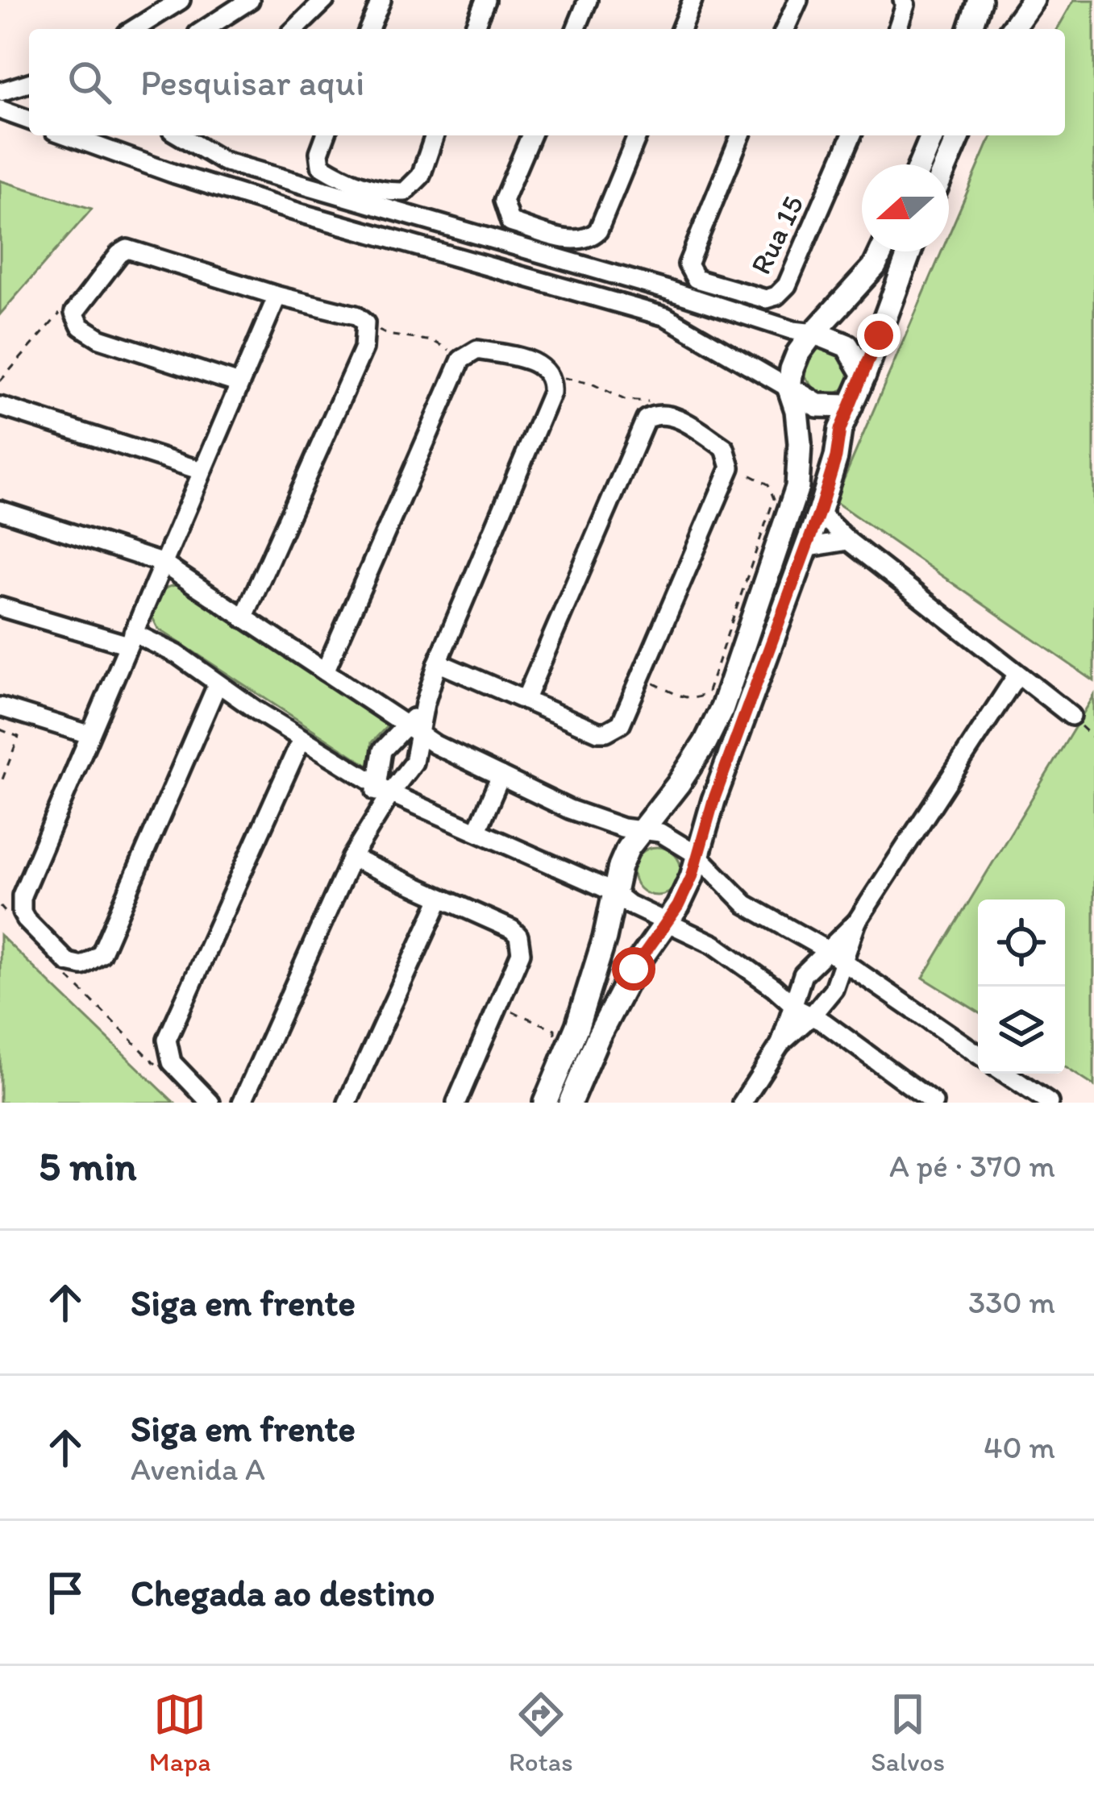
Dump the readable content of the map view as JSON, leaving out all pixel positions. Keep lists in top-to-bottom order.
{
  "streets": {
    "street": ["Rua 15"]
  },
  "north": "left",
  "page": {
    "search": "Pesquisar aqui",
    "heading": ["5 min", "A pé · 370 m"],
    "list": [
      ["Siga em frente", "330 m"],
      ["Siga em frente", "Avenida A", "40 m"],
      "Chegada ao destino"
    ],
    "nav": ["Mapa", "Rotas", "Salvos"]
  }
}
